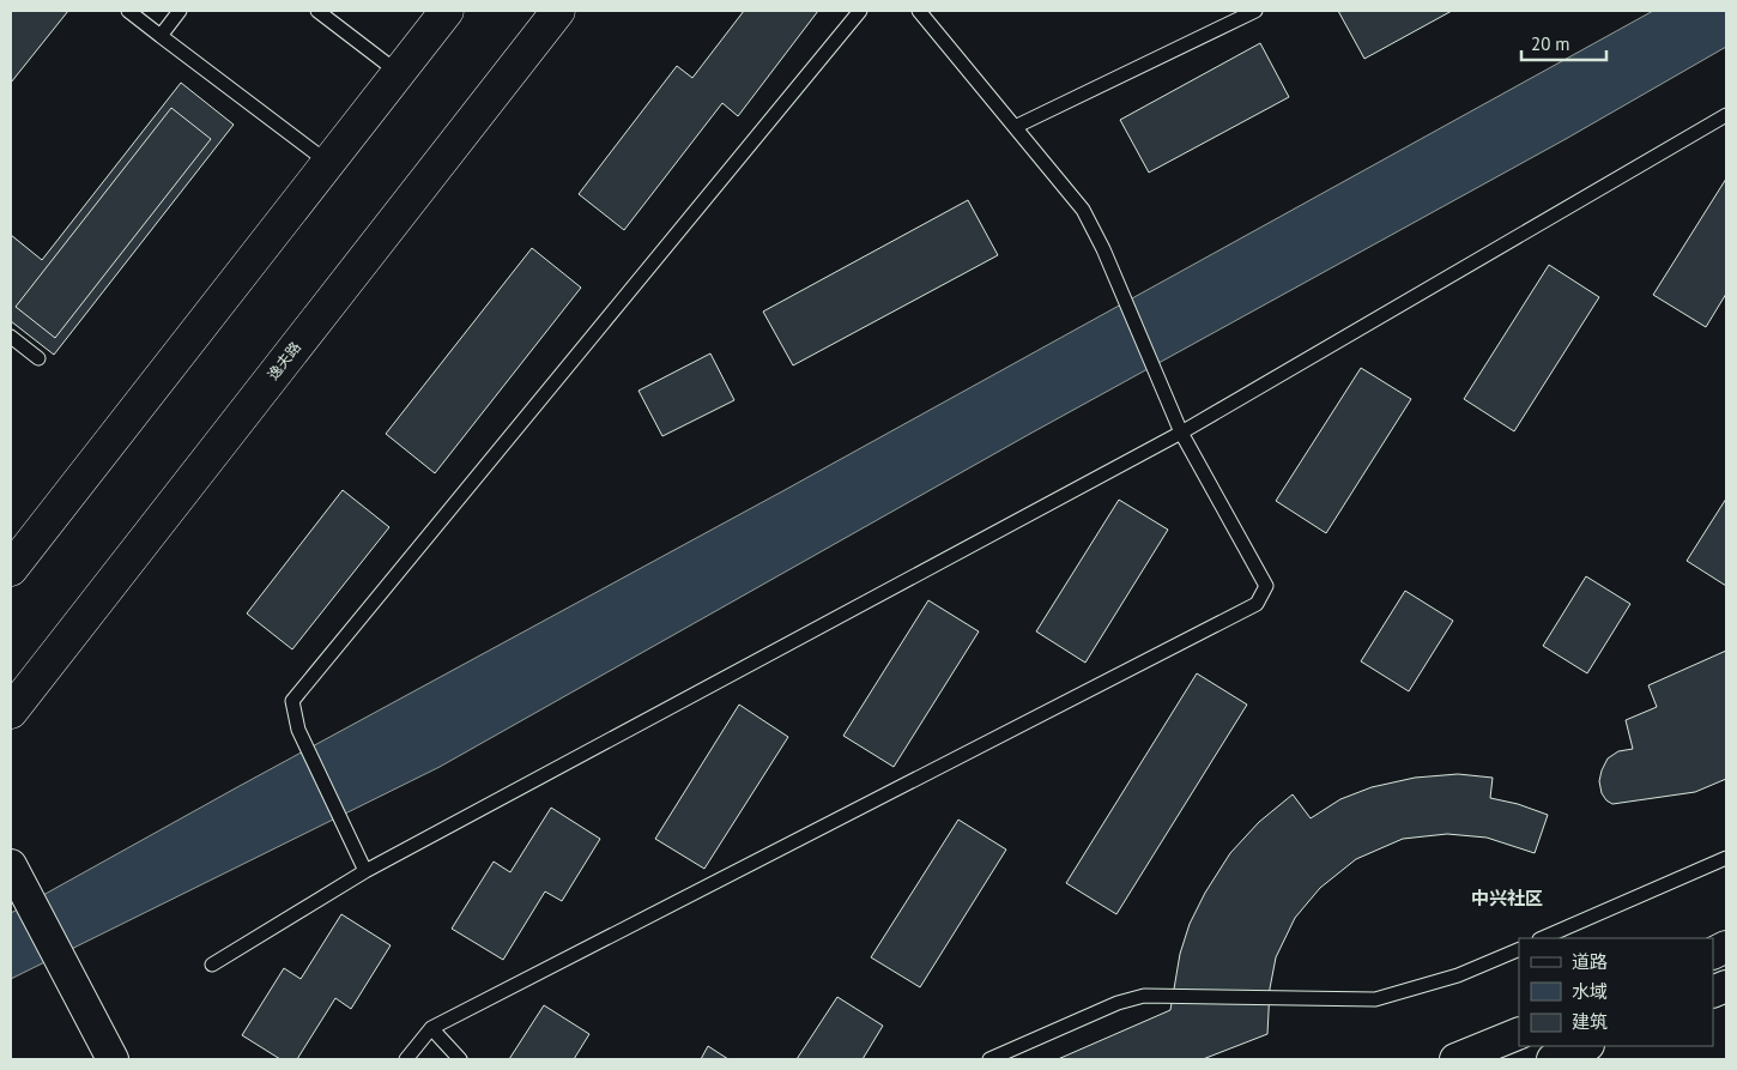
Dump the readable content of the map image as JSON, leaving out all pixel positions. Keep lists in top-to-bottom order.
{
  "streets": {
    "main road": ["逸夫路"]
  },
  "districts": ["中兴社区"],
  "legend": ["道路", "水域", "建筑"],
  "scale_bar": "20 m"
}
